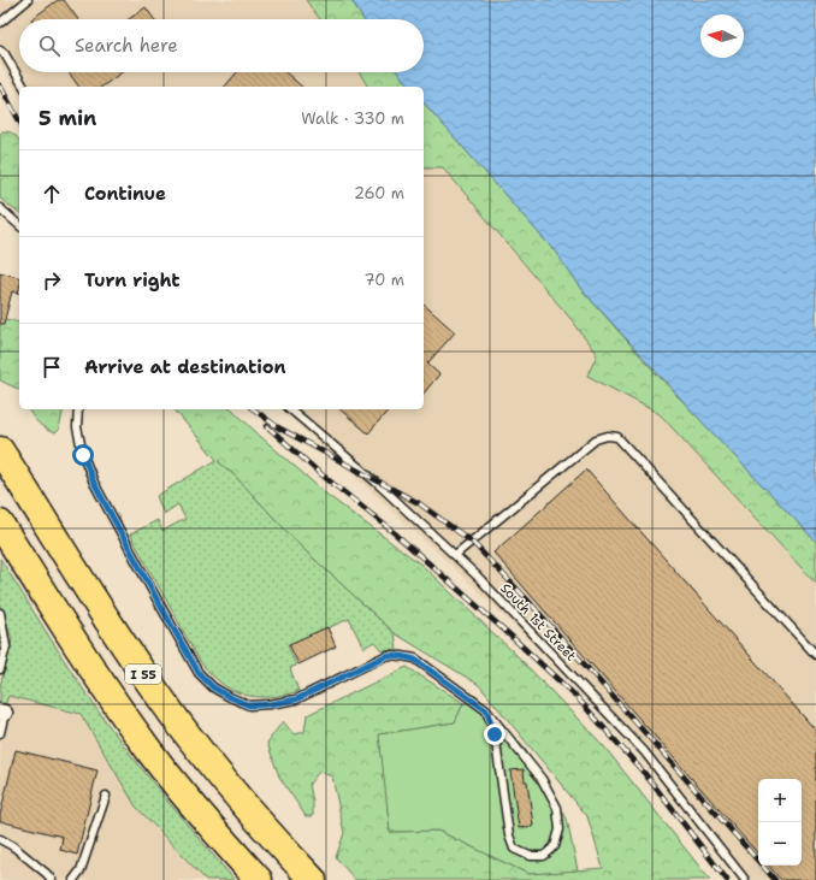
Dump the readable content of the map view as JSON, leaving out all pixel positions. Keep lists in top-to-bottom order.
{
  "streets": {
    "highway": ["I 55"],
    "lane": ["South 1st Street"]
  },
  "north": "left",
  "page": {
    "search": "Search here",
    "heading": ["5 min", "Walk · 330 m"],
    "list": [
      ["Continue", "260 m"],
      ["Turn right", "70 m"],
      "Arrive at destination"
    ],
    "map_buttons": ["+", "−"]
  }
}
